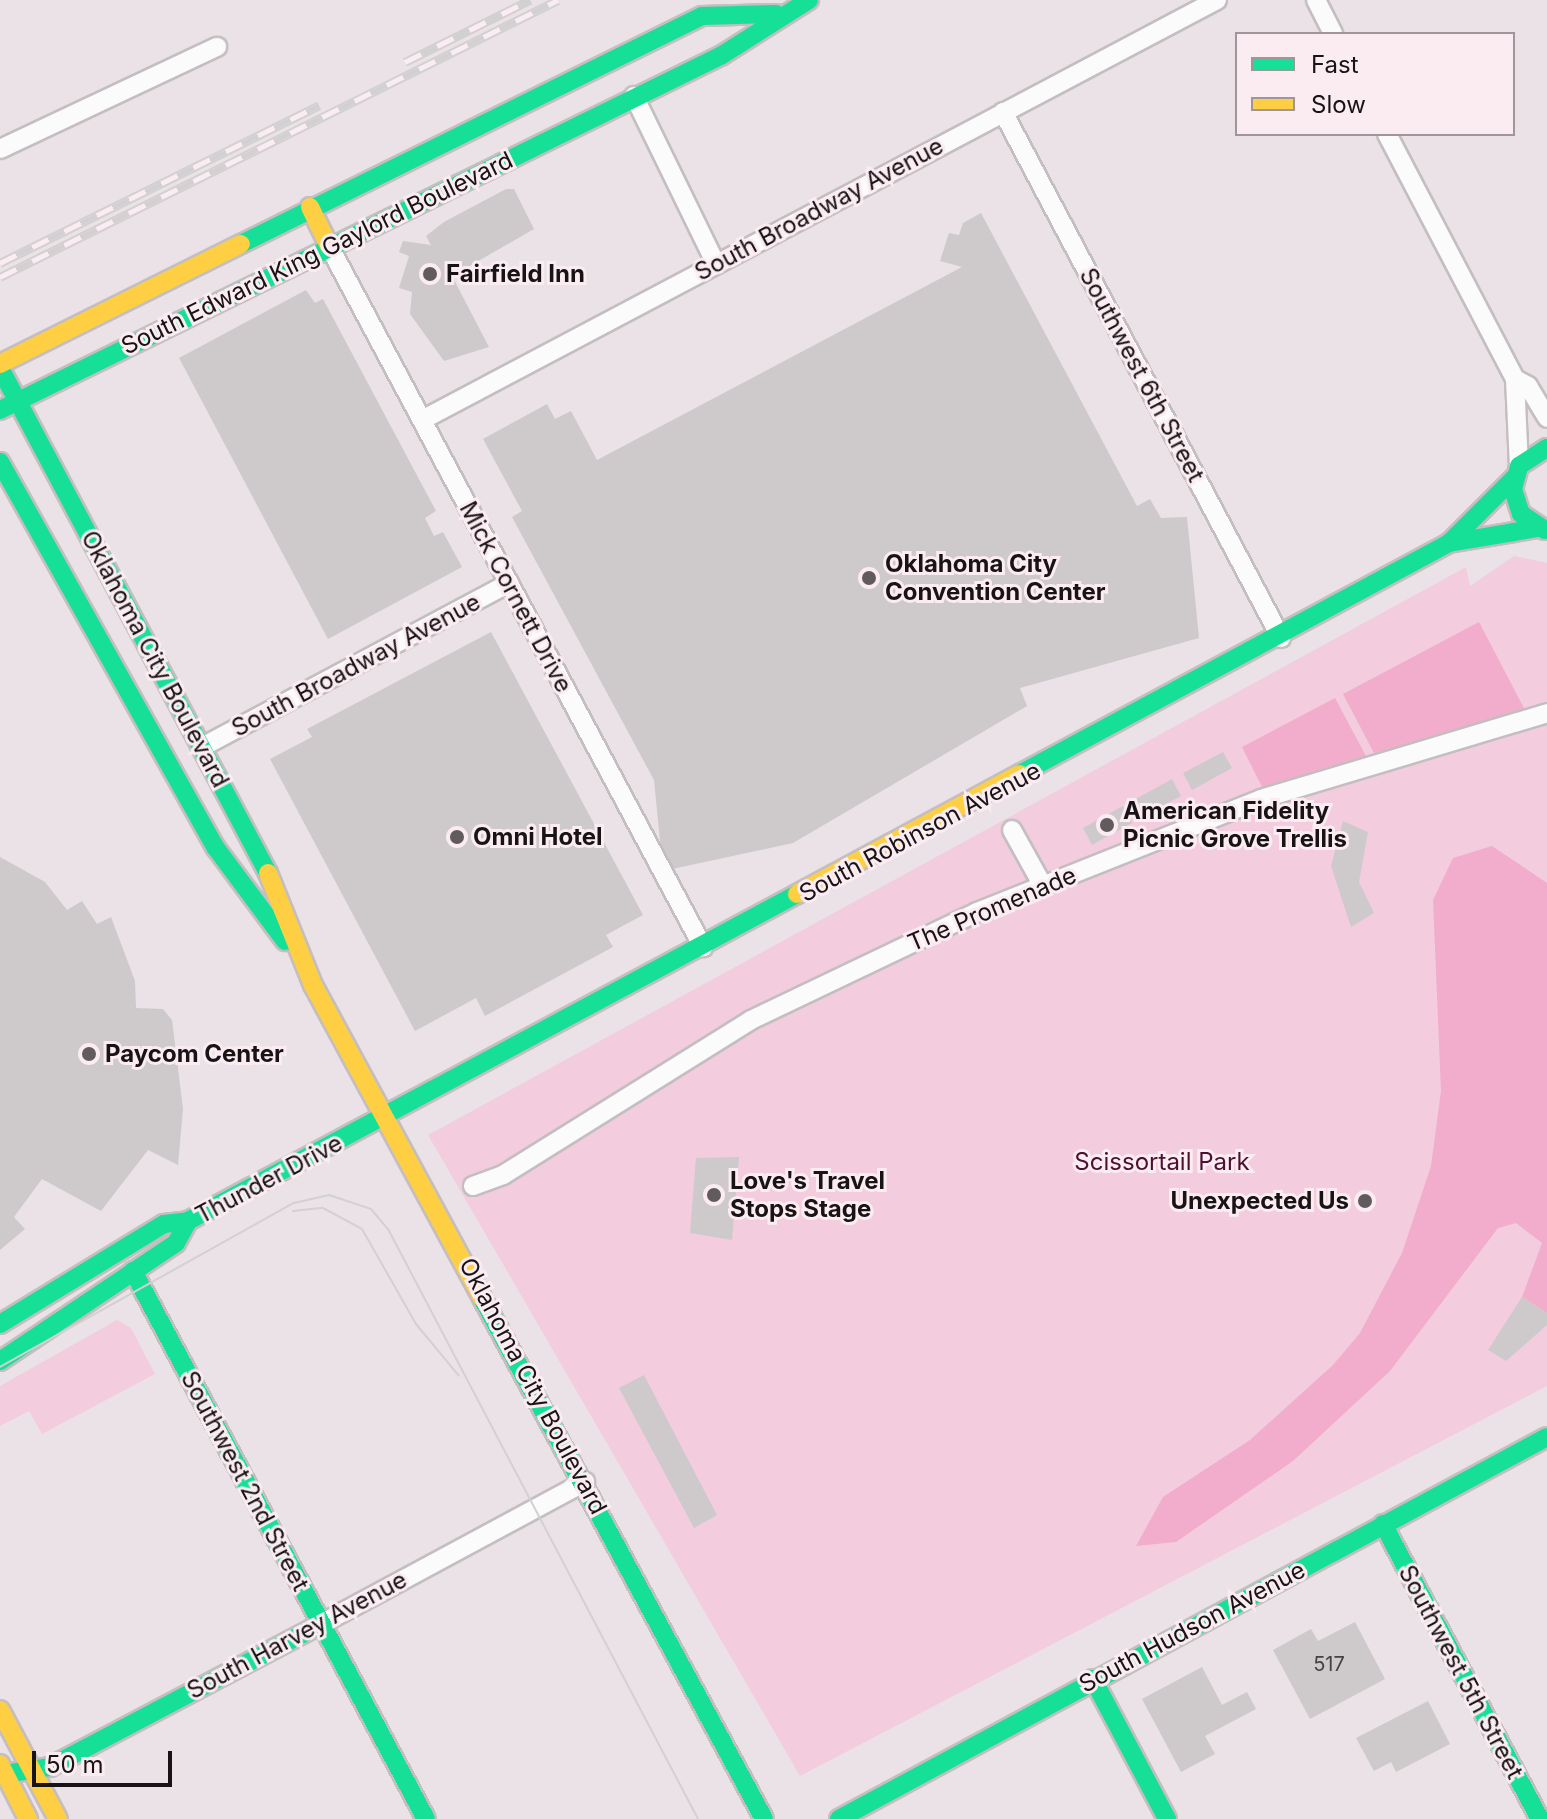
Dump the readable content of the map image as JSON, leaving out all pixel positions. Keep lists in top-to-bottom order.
{
  "streets": {
    "main road": [
      "South Edward King Gaylord Boulevard",
      "Oklahoma City Boulevard",
      "South Robinson Avenue",
      "Thunder Drive",
      "Southwest 2nd Street",
      "South Hudson Avenue",
      "South Harvey Avenue",
      "Southwest 5th Street"
    ],
    "street": [
      "South Broadway Avenue",
      "Southwest 6th Street",
      "Mick Cornett Drive",
      "The Promenade"
    ]
  },
  "crossings": [
    ["South Broadway Avenue", "Southwest 6th Street"],
    ["South Broadway Avenue", "Mick Cornett Drive"],
    ["South Broadway Avenue", "Oklahoma City Boulevard"],
    ["South Edward King Gaylord Boulevard", "Mick Cornett Drive"],
    ["South Edward King Gaylord Boulevard", "Oklahoma City Boulevard"],
    ["Southwest 6th Street", "South Robinson Avenue"],
    ["Mick Cornett Drive", "South Robinson Avenue"],
    ["Oklahoma City Boulevard", "South Robinson Avenue"],
    ["Oklahoma City Boulevard", "Thunder Drive"],
    ["Oklahoma City Boulevard", "South Harvey Avenue"],
    ["South Robinson Avenue", "Thunder Drive"],
    ["Thunder Drive", "Southwest 2nd Street"],
    ["Southwest 2nd Street", "South Harvey Avenue"],
    ["South Hudson Avenue", "Southwest 5th Street"]
  ],
  "parks": ["Scissortail Park"],
  "places": [
    "Fairfield Inn",
    "Oklahoma City Convention Center",
    "American Fidelity Picnic Grove Trellis",
    "Omni Hotel",
    "Paycom Center",
    "Love's Travel Stops Stage",
    "Unexpected Us"
  ],
  "house_numbers": ["517"],
  "legend": ["Fast", "Slow"],
  "scale_bar": "50 m"
}
